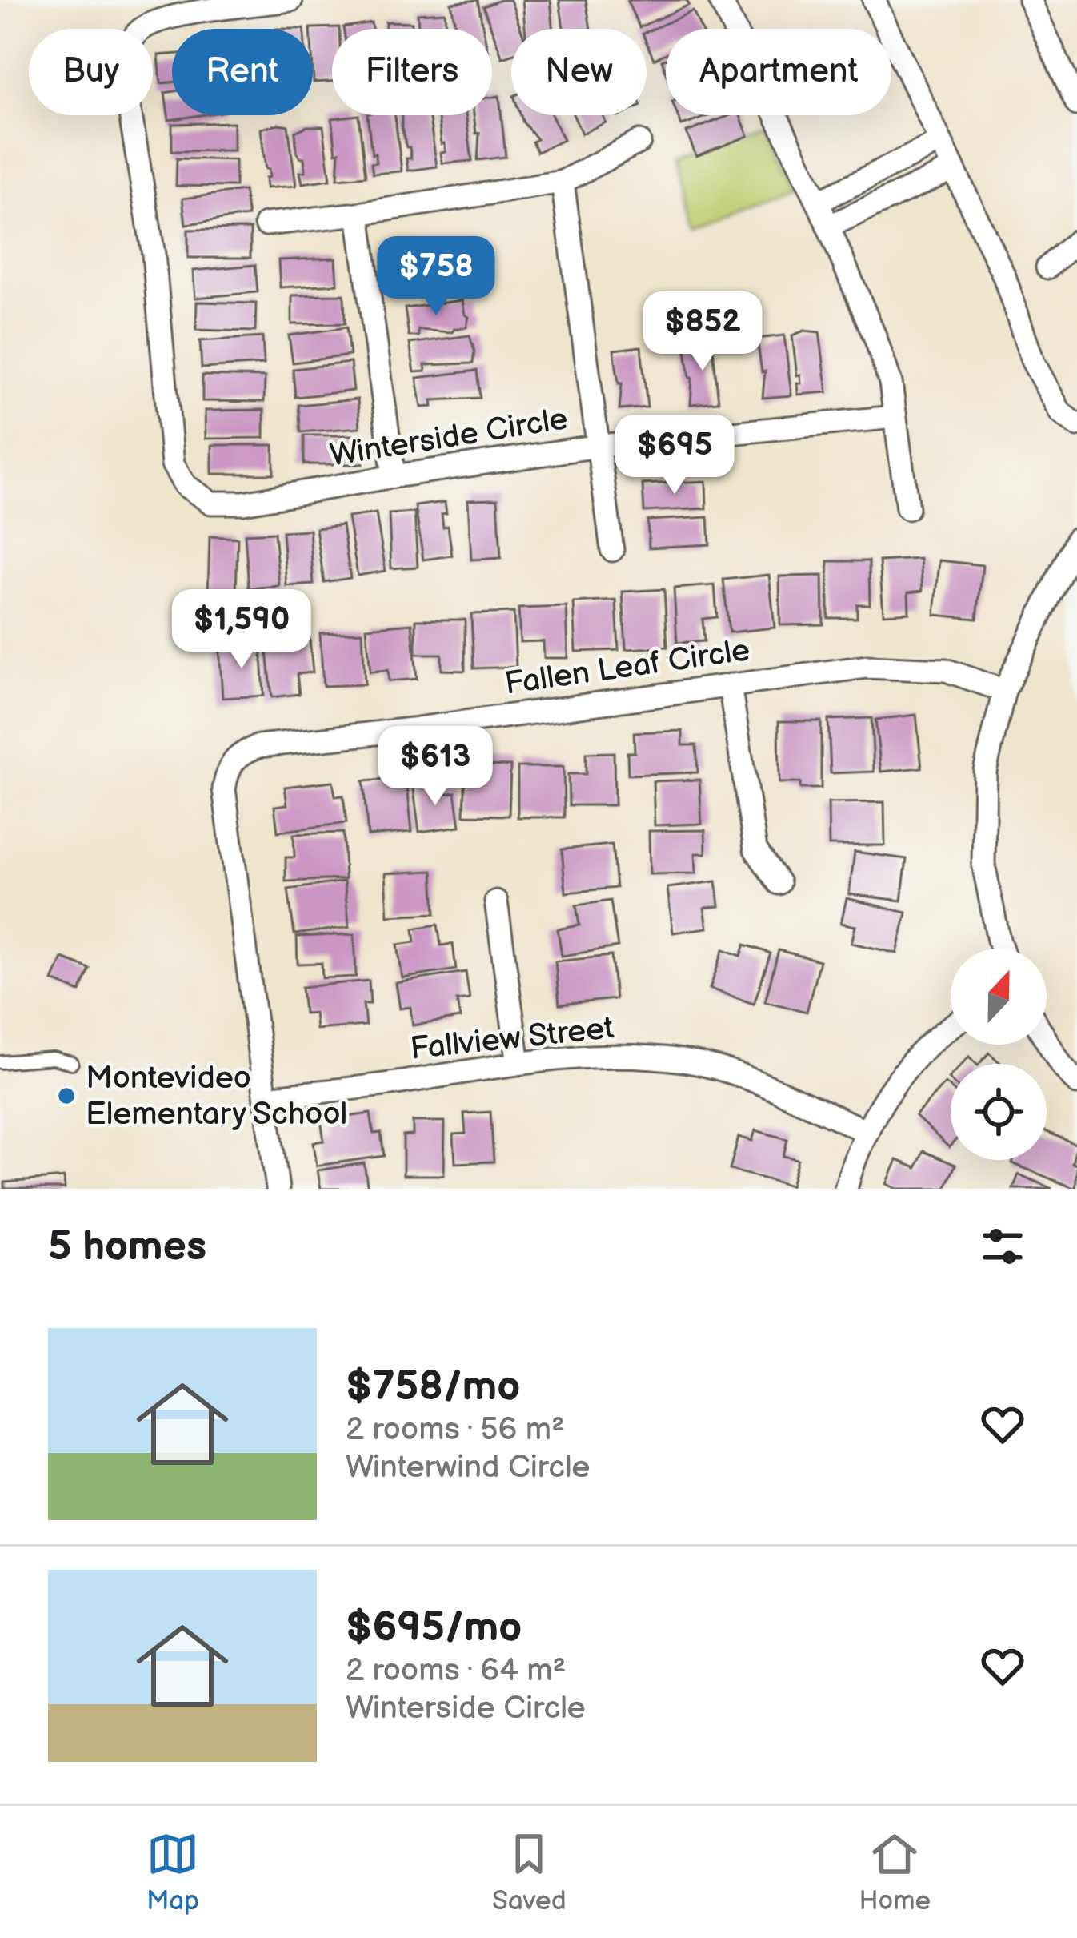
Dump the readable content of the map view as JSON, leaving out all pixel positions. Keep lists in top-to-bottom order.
{
  "streets": {
    "street": ["Winterside Circle", "Fallen Leaf Circle", "Fallview Street"]
  },
  "crossings": [
    ["Fallen Leaf Circle", "Fallview Street"]
  ],
  "places": ["Montevideo Elementary School"],
  "north": "top",
  "page": {
    "chip": [
      "Buy",
      "Rent",
      "Filters",
      "New",
      "Apartment"
    ],
    "price": [
      "$758",
      "$852",
      "$695",
      "$1,590",
      "$613"
    ],
    "heading": "5 homes",
    "list": [
      {
        "name": "$758/mo",
        "note": "2 rooms · 56 m² · Winterwind Circle"
      },
      {
        "name": "$695/mo",
        "note": "2 rooms · 64 m² · Winterside Circle"
      }
    ],
    "tabs": ["Map", "Saved", "Home"]
  }
}
